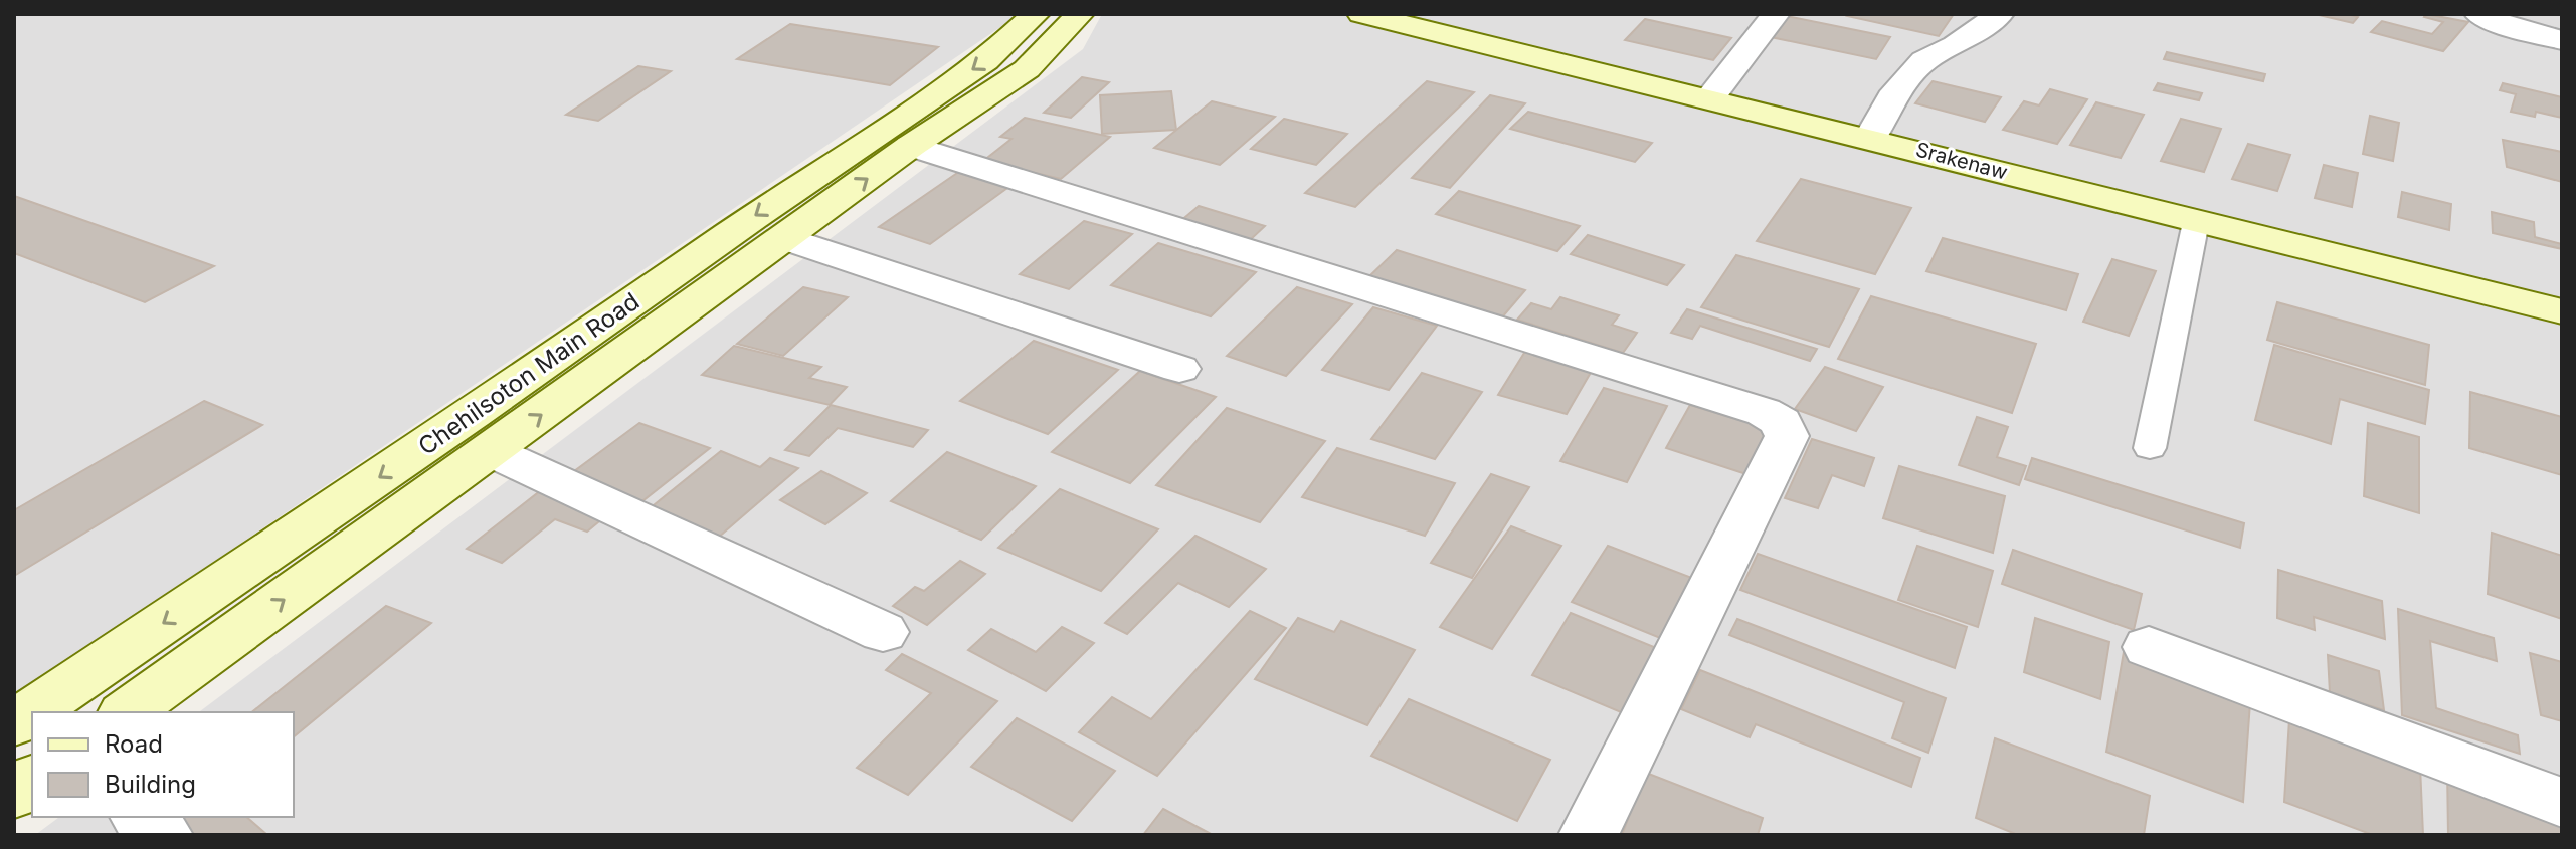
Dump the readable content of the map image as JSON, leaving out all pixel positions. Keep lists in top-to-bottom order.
{
  "streets": {
    "main road": ["Srakenaw", "Chehilsoton Main Road"]
  },
  "legend": ["Road", "Building"]
}
